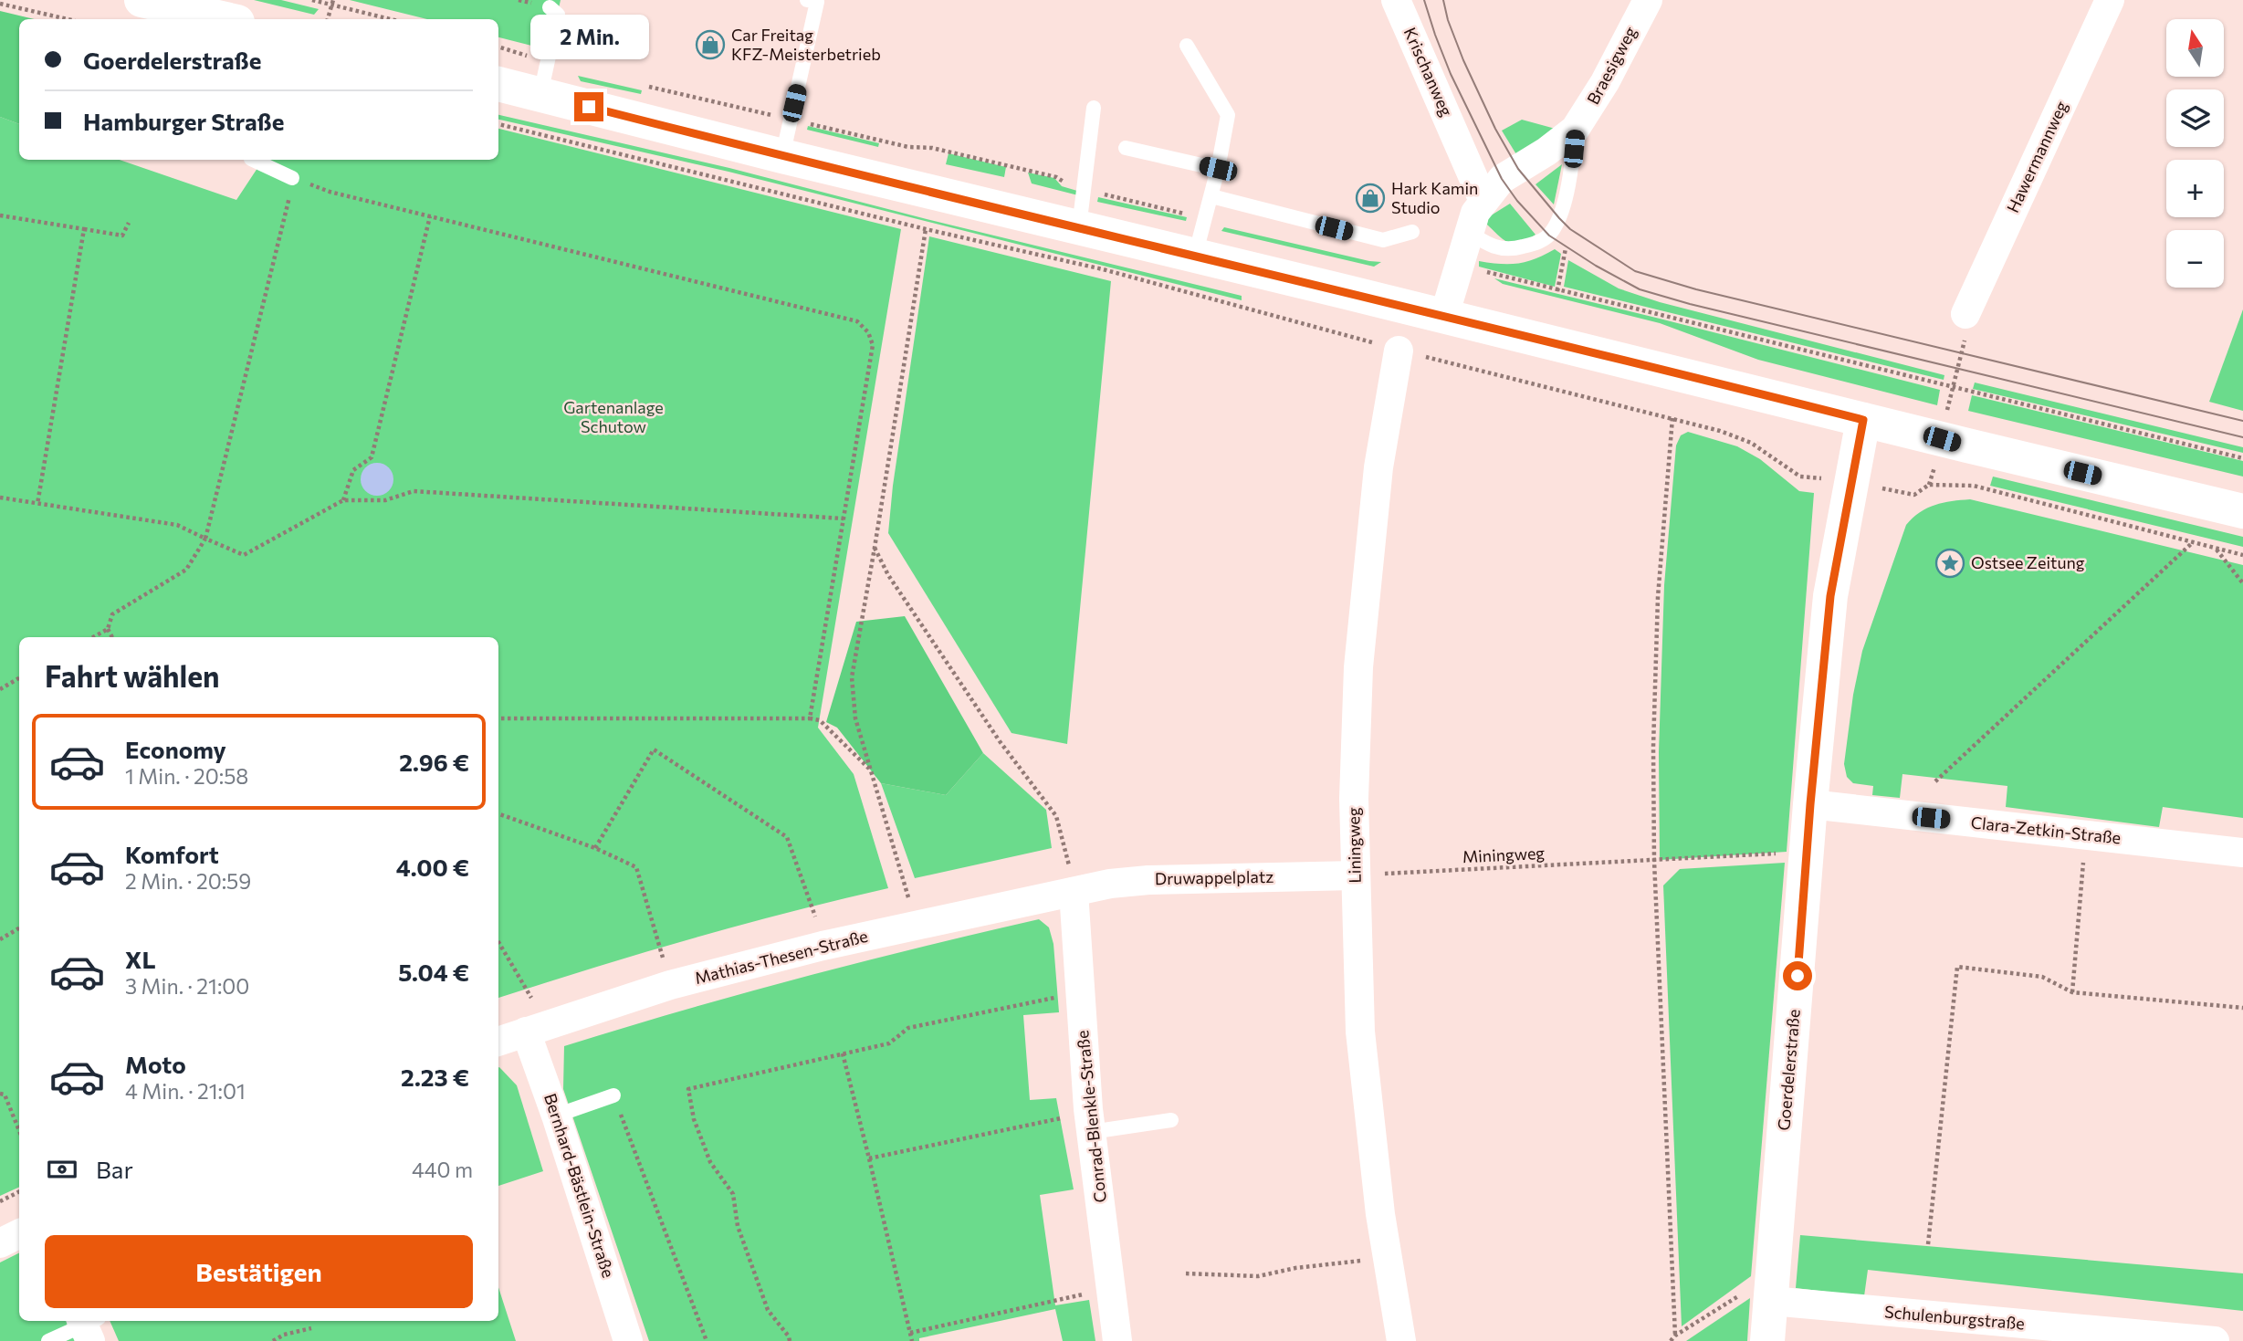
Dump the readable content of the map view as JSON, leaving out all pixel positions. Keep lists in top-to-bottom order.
{
  "streets": {
    "main road": ["Goerdelerstraße"],
    "street": [
      "Braesigweg",
      "Krischanweg",
      "Hawermannweg",
      "Clara-Zetkin-Straße",
      "Liningweg",
      "Druwappelplatz",
      "Mathias-Thesen-Straße",
      "Conrad-Blenkle-Straße",
      "Bernhard-Bästlein-Straße",
      "Schulenburgstraße"
    ],
    "path": ["Miningweg"]
  },
  "crossings": [
    ["Braesigweg", "Krischanweg"],
    ["Clara-Zetkin-Straße", "Goerdelerstraße"],
    ["Liningweg", "Miningweg"],
    ["Liningweg", "Druwappelplatz"],
    ["Miningweg", "Druwappelplatz"],
    ["Druwappelplatz", "Mathias-Thesen-Straße"],
    ["Druwappelplatz", "Conrad-Blenkle-Straße"],
    ["Mathias-Thesen-Straße", "Conrad-Blenkle-Straße"],
    ["Mathias-Thesen-Straße", "Bernhard-Bästlein-Straße"],
    ["Goerdelerstraße", "Schulenburgstraße"]
  ],
  "parks": ["Gartenanlage Schutow"],
  "places": {
    "shop": ["Car Freitag KFZ-Meisterbetrieb", "Hark Kamin Studio"],
    "place": ["Ostsee Zeitung"]
  },
  "north": "top",
  "page": {
    "bubble": "2 Min.",
    "map_buttons": ["+", "−"],
    "banner": ["Goerdelerstraße", "Hamburger Straße"],
    "heading": "Fahrt wählen",
    "list": [
      {
        "name": "Economy",
        "note": "1 Min. · 20:58",
        "value": "2.96 €"
      },
      {
        "name": "Komfort",
        "note": "2 Min. · 20:59",
        "value": "4.00 €"
      },
      {
        "name": "XL",
        "note": "3 Min. · 21:00",
        "value": "5.04 €"
      },
      {
        "name": "Moto",
        "note": "4 Min. · 21:01",
        "value": "2.23 €"
      }
    ],
    "pay": ["Bar", "440 m"],
    "buttons": "Bestätigen"
  }
}
